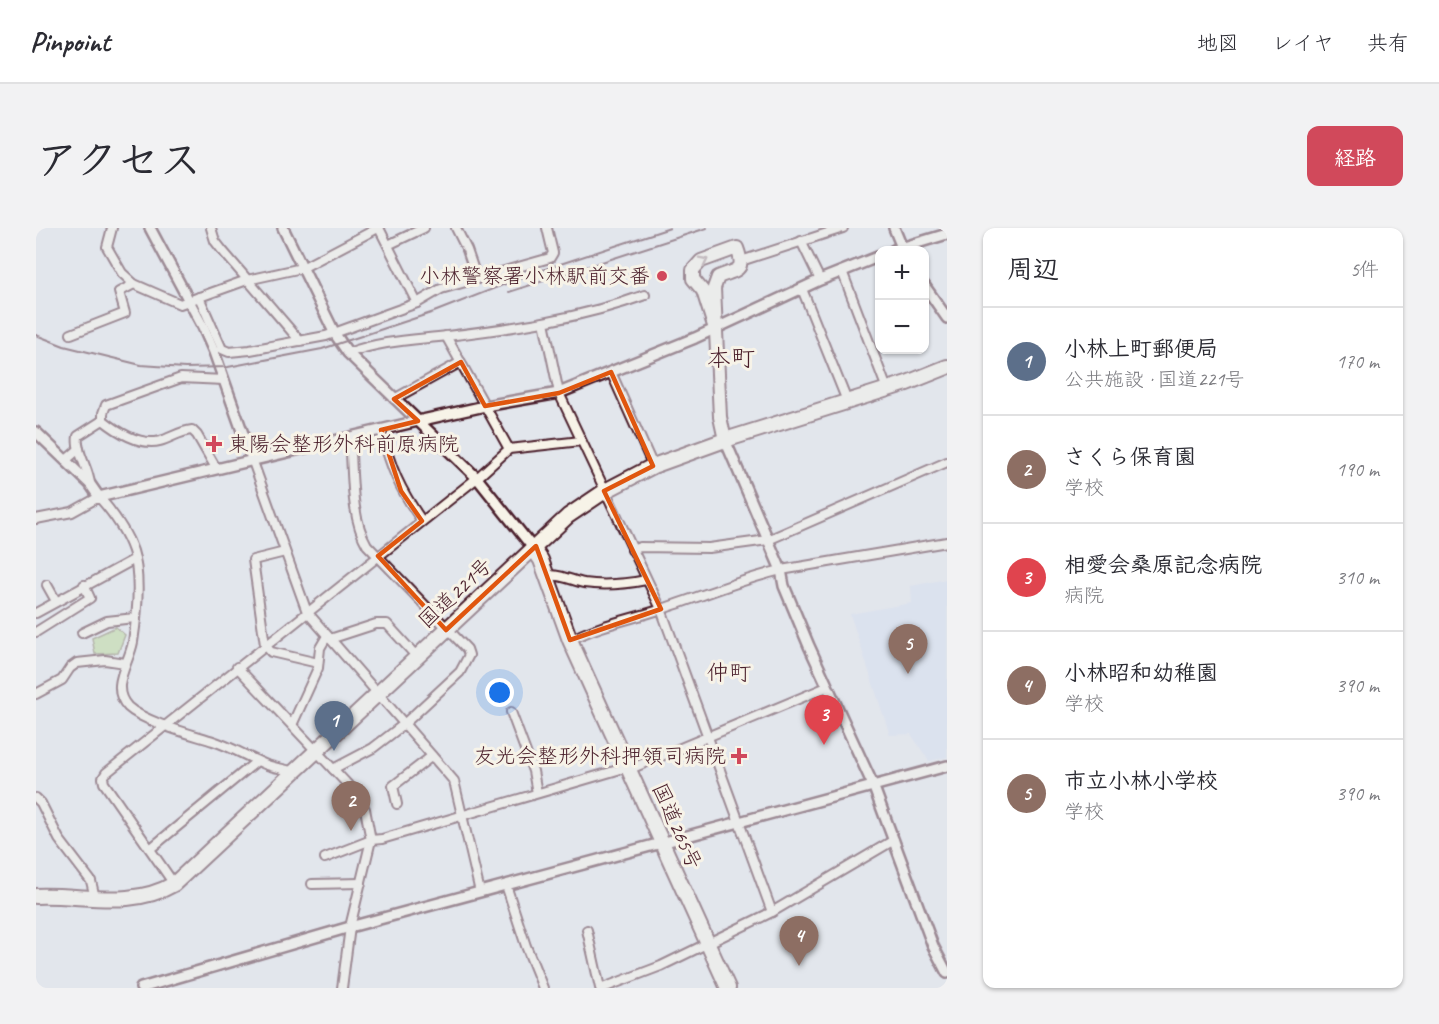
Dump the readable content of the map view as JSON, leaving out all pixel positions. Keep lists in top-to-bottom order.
{
  "streets": {
    "highway": ["国道221号", "国道265号"]
  },
  "crossings": [
    ["国道221号", "国道265号"]
  ],
  "districts": ["本町", "仲町"],
  "places": {
    "other": ["小林警察署小林駅前交番"],
    "health": ["東陽会整形外科前原病院", "友光会整形外科押領司病院"]
  },
  "page": {
    "header": "Pinpoint",
    "nav": ["地図", "レイヤ", "共有"],
    "title": "アクセス",
    "buttons": "経路",
    "heading": ["周辺", "5件"],
    "map_buttons": ["+", "−"],
    "list": [
      {
        "mark": "1",
        "name": "小林上町郵便局",
        "note": "公共施設 · 国道221号",
        "value": "170 m"
      },
      {
        "mark": "2",
        "name": "さくら保育園",
        "note": "学校",
        "value": "190 m"
      },
      {
        "mark": "3",
        "name": "相愛会桑原記念病院",
        "note": "病院",
        "value": "310 m"
      },
      {
        "mark": "4",
        "name": "小林昭和幼稚園",
        "note": "学校",
        "value": "390 m"
      },
      {
        "mark": "5",
        "name": "市立小林小学校",
        "note": "学校",
        "value": "390 m"
      }
    ],
    "pins": [
      "5",
      "3",
      "1",
      "2",
      "4"
    ]
  }
}
